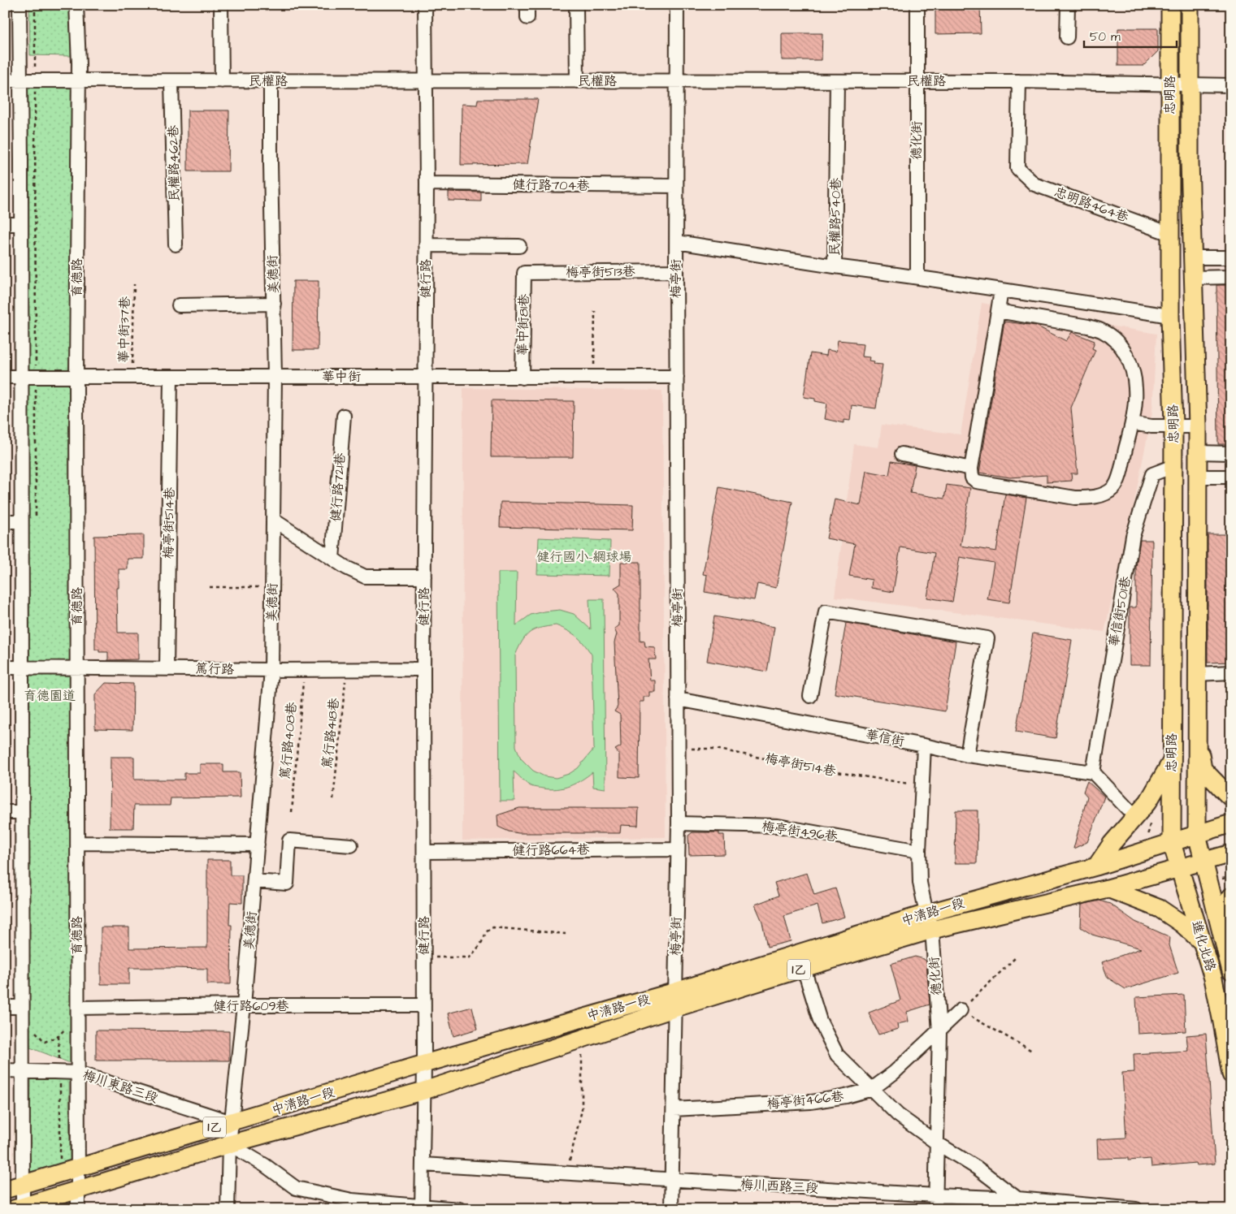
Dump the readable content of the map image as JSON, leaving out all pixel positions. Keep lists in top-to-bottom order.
{
  "streets": {
    "main road": [
      "忠明路",
      "中清路一段",
      "進化北路",
      "1乙"
    ],
    "street": [
      "民權路",
      "德化街",
      "民權路462巷",
      "健行路704巷",
      "忠明路464巷",
      "民權路540巷",
      "梅亭街513巷",
      "美德街",
      "育德路",
      "健行路",
      "梅亭街",
      "華中街81巷",
      "華中街",
      "健行路721巷",
      "梅亭街514巷",
      "華信街501巷",
      "篤行路",
      "華信街",
      "梅亭街496巷",
      "健行路664巷",
      "健行路609巷",
      "梅川東路三段",
      "梅亭街466巷",
      "梅川西路三段"
    ],
    "path": ["華中街37巷", "篤行路418巷", "篤行路408巷"]
  },
  "crossings": [
    ["民權路", "忠明路"],
    ["民權路", "德化街"],
    ["民權路", "民權路462巷"],
    ["民權路", "忠明路464巷"],
    ["民權路", "民權路540巷"],
    ["民權路", "美德街"],
    ["民權路", "育德路"],
    ["民權路", "健行路"],
    ["民權路", "梅亭街"],
    ["忠明路", "忠明路464巷"],
    ["忠明路", "華信街501巷"],
    ["忠明路", "中清路一段"],
    ["忠明路", "進化北路"],
    ["德化街", "梅亭街514巷"],
    ["德化街", "華信街"],
    ["德化街", "梅亭街496巷"],
    ["德化街", "中清路一段"],
    ["德化街", "梅亭街466巷"],
    ["德化街", "梅川西路三段"],
    ["健行路704巷", "健行路"],
    ["健行路704巷", "梅亭街"],
    ["民權路540巷", "梅亭街"],
    ["梅亭街513巷", "梅亭街"],
    ["梅亭街513巷", "華中街81巷"],
    ["美德街", "華中街"],
    ["美德街", "篤行路"],
    ["美德街", "中清路一段"],
    ["美德街", "健行路609巷"],
    ["美德街", "梅川東路三段"],
    ["育德路", "華中街"],
    ["育德路", "篤行路"],
    ["育德路", "中清路一段"],
    ["育德路", "健行路609巷"],
    ["育德路", "梅川東路三段"],
    ["健行路", "華中街"],
    ["健行路", "篤行路"],
    ["健行路", "健行路664巷"],
    ["健行路", "中清路一段"],
    ["健行路", "健行路609巷"],
    ["健行路", "梅川西路三段"],
    ["梅亭街", "華中街"],
    ["梅亭街", "梅亭街514巷"],
    ["梅亭街", "華信街"],
    ["梅亭街", "梅亭街496巷"],
    ["梅亭街", "健行路664巷"],
    ["梅亭街", "中清路一段"],
    ["梅亭街", "梅亭街466巷"],
    ["梅亭街", "梅川西路三段"],
    ["華中街81巷", "華中街"],
    ["華中街37巷", "華中街"],
    ["華中街", "梅亭街514巷"],
    ["梅亭街514巷", "篤行路"],
    ["華信街501巷", "華信街"],
    ["篤行路", "篤行路418巷"],
    ["篤行路", "篤行路408巷"],
    ["中清路一段", "進化北路"],
    ["中清路一段", "梅川東路三段"]
  ],
  "parks": ["健行國小-網球場", "育德園道"],
  "scale_bar": "50 m"
}
